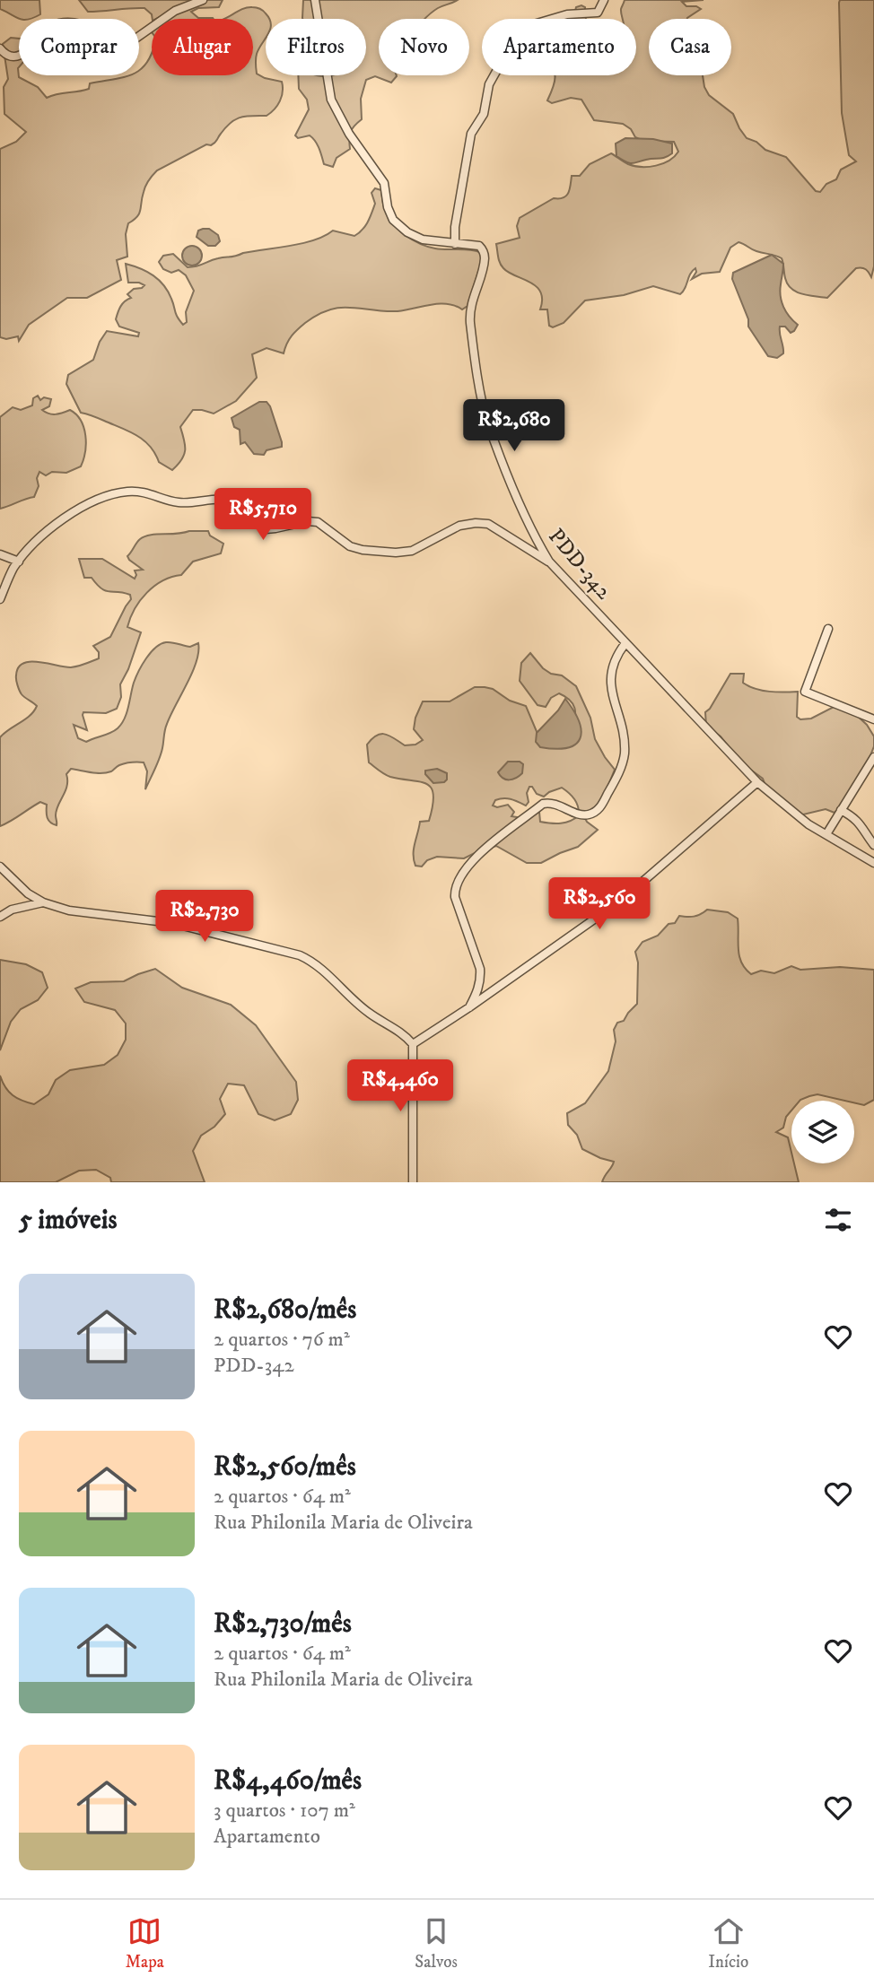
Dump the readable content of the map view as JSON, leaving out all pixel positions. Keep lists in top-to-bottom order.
{
  "streets": {
    "street": ["PDD-342"]
  },
  "page": {
    "chip": [
      "Comprar",
      "Alugar",
      "Filtros",
      "Novo",
      "Apartamento",
      "Casa"
    ],
    "price": [
      "R$2,680",
      "R$5,710",
      "R$2,560",
      "R$2,730",
      "R$4,460"
    ],
    "heading": "5 imóveis",
    "list": [
      {
        "name": "R$2,680/mês",
        "note": "2 quartos · 76 m² · PDD-342"
      },
      {
        "name": "R$2,560/mês",
        "note": "2 quartos · 64 m² · Rua Philonila Maria de Oliveira"
      },
      {
        "name": "R$2,730/mês",
        "note": "2 quartos · 64 m² · Rua Philonila Maria de Oliveira"
      },
      {
        "name": "R$4,460/mês",
        "note": "3 quartos · 107 m² · Apartamento"
      }
    ],
    "tabs": ["Mapa", "Salvos", "Início"]
  }
}
